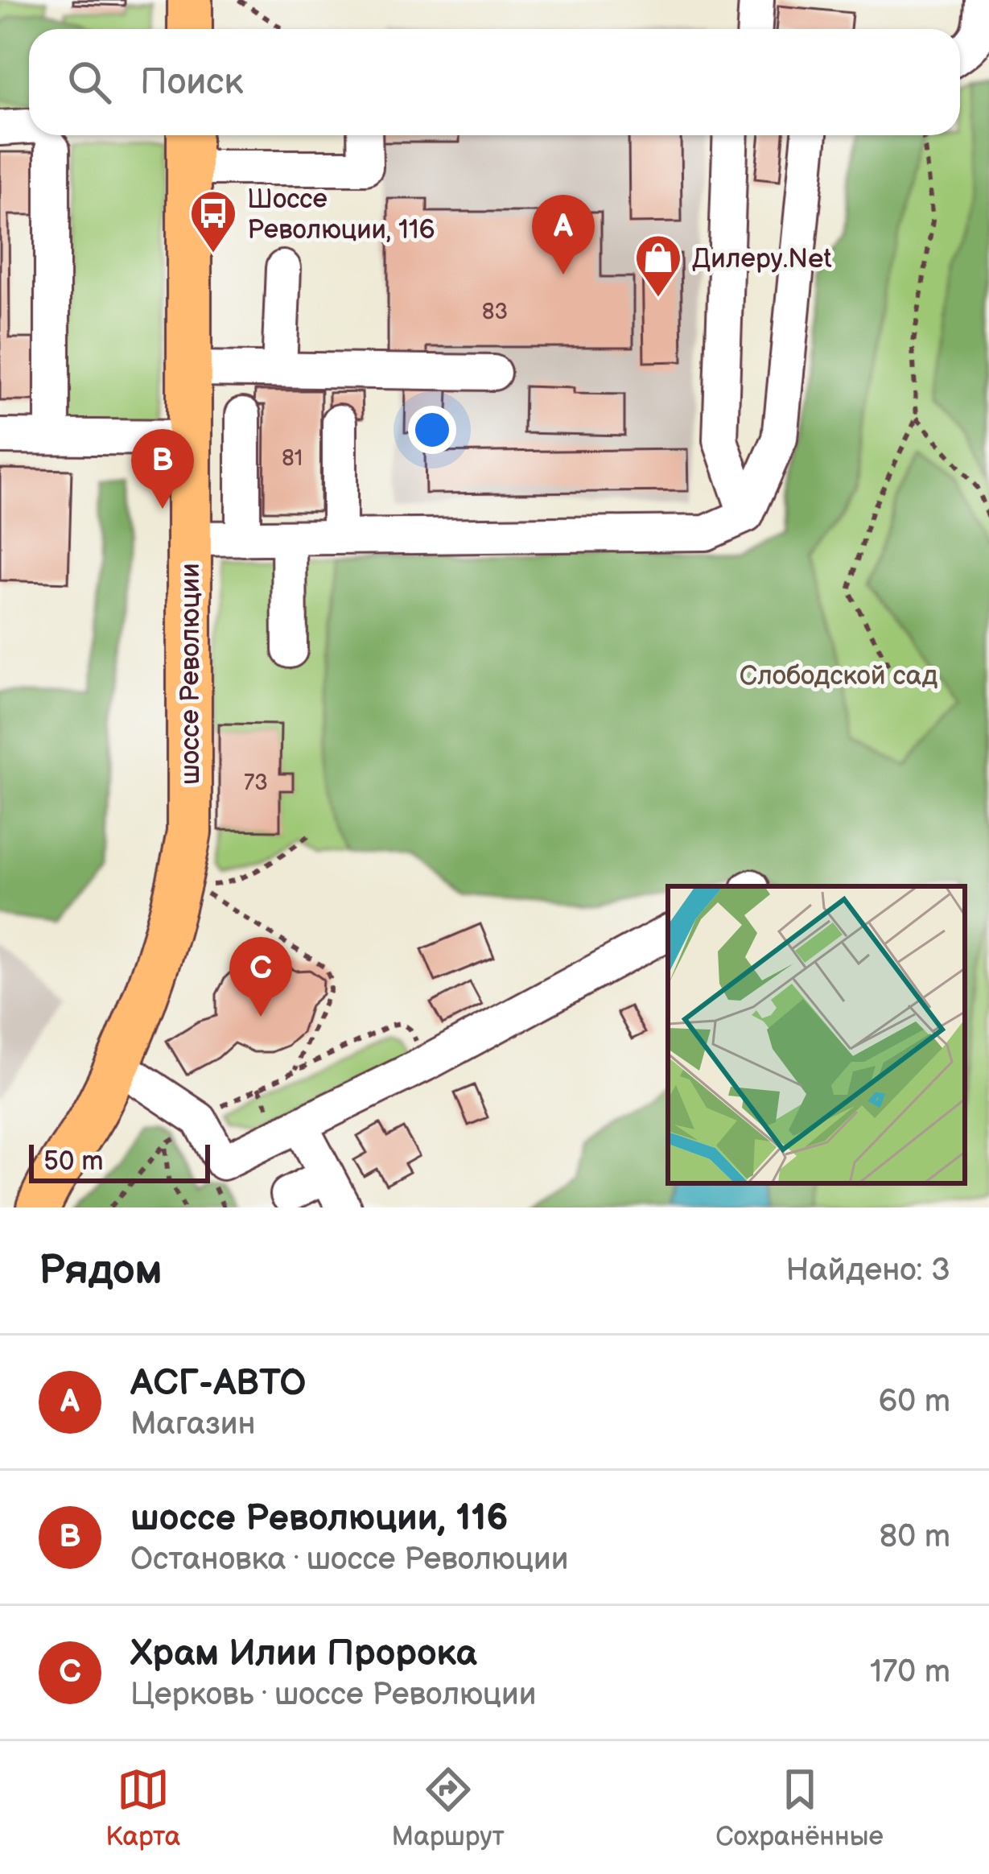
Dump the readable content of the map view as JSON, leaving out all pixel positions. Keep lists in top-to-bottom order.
{
  "streets": {
    "main road": ["шоссе Революции"]
  },
  "parks": ["Слободской сад"],
  "places": {
    "bus stop": ["Шоссе Революции, 116"],
    "shop": ["Дилеру.Net"]
  },
  "house_numbers": ["83", "81", "73"],
  "scale_bar": "50 m",
  "page": {
    "search": "Поиск",
    "pins": ["A", "B", "C"],
    "scale": "50 m",
    "heading": ["Рядом", "Найдено: 3"],
    "list": [
      {
        "mark": "A",
        "name": "АСГ-АВТО",
        "note": "Магазин",
        "value": "60 m"
      },
      {
        "mark": "B",
        "name": "шоссе Революции, 116",
        "note": "Остановка · шоссе Революции",
        "value": "80 m"
      },
      {
        "mark": "C",
        "name": "Храм Илии Пророка",
        "note": "Церковь · шоссе Революции",
        "value": "170 m"
      }
    ],
    "nav": ["Карта", "Маршрут", "Сохранённые"]
  }
}
